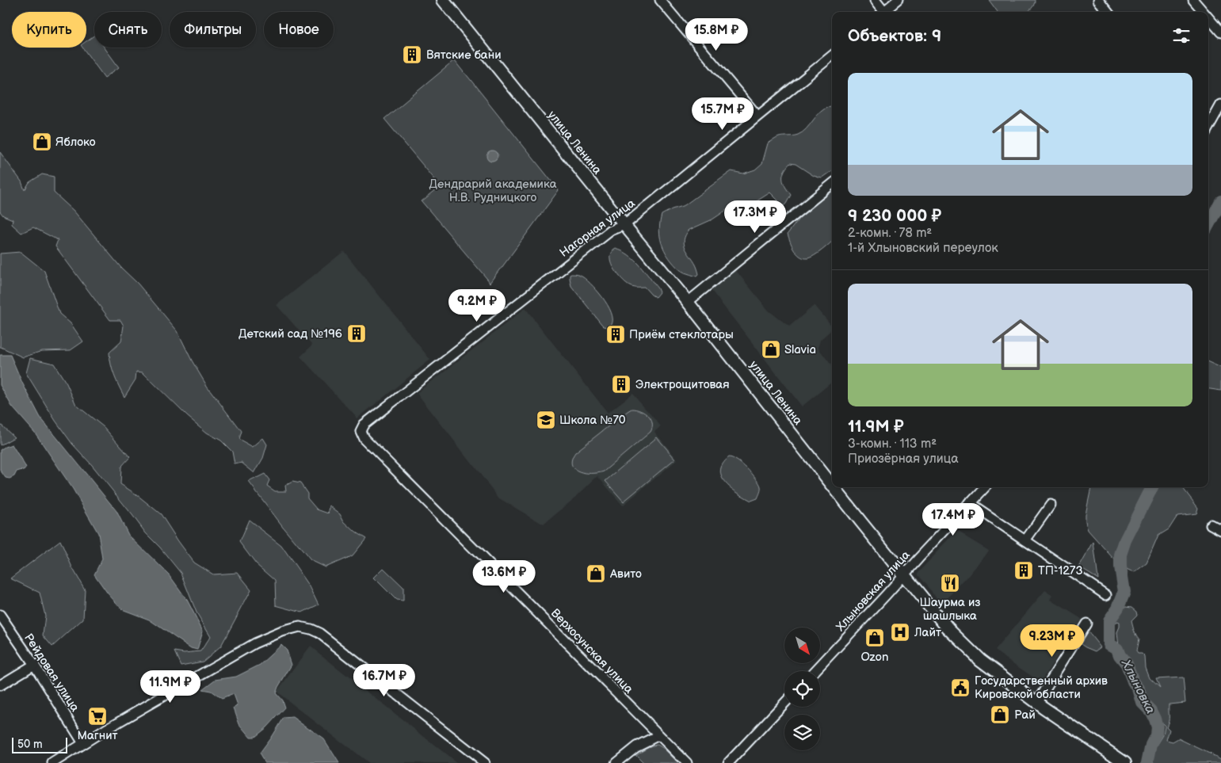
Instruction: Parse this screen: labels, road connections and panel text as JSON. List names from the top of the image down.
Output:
{
  "streets": {
    "main road": ["улица Ленина"],
    "street": [
      "Нагорная улица",
      "Хлыновская улица",
      "Верхосунская улица",
      "Рейдовая улица"
    ]
  },
  "crossings": [
    ["улица Ленина", "Нагорная улица"],
    ["улица Ленина", "Хлыновская улица"],
    ["Нагорная улица", "Верхосунская улица"]
  ],
  "water": ["Хлыновка"],
  "parks": ["Дендрарий академика Н.В. Рудницкого"],
  "places": {
    "building": [
      "Вятские бани",
      "Детский сад №196",
      "Приём стеклотары",
      "Электрощитовая",
      "ТП-1273"
    ],
    "shop": [
      "Яблоко",
      "Slavia",
      "Авито",
      "Ozon",
      "Рай"
    ],
    "school or university": ["Школа №70"],
    "restaurant": ["Шаурма из шашлыка"],
    "hospital": ["Лайт"],
    "public building": ["Государственный архив Кировской области"],
    "supermarket": ["Магнит"]
  },
  "scale_bar": "50 m",
  "north": "bottom right",
  "page": {
    "chip": [
      "Купить",
      "Снять",
      "Фильтры",
      "Новое"
    ],
    "heading": "Объектов: 9",
    "price": [
      "15.8M ₽",
      "15.7M ₽",
      "17.3M ₽",
      "9.2M ₽",
      "17.4M ₽",
      "13.6M ₽",
      "9.23M ₽",
      "16.7M ₽",
      "11.9M ₽"
    ],
    "list": [
      {
        "name": "9 230 000 ₽",
        "note": "2-комн. · 78 m² · 1-й Хлыновский переулок"
      },
      {
        "name": "11.9M ₽",
        "note": "3-комн. · 113 m² · Приозёрная улица"
      }
    ],
    "scale": "50 m"
  }
}
